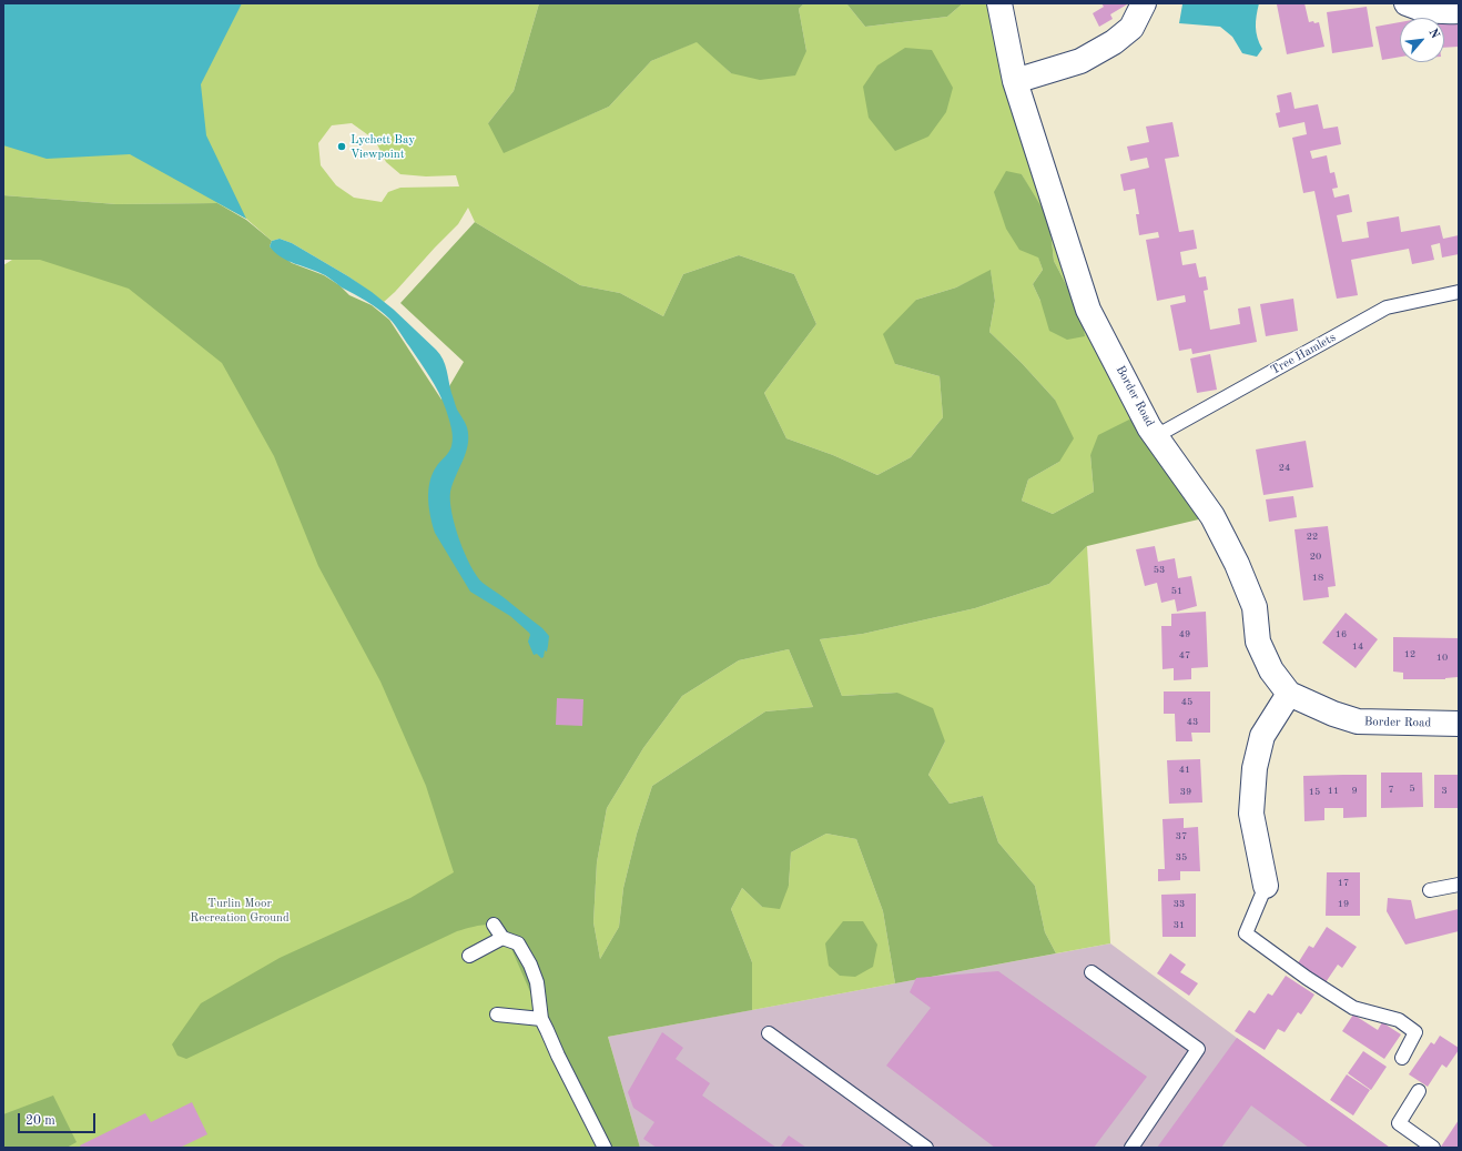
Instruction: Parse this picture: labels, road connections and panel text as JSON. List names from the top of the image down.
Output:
{
  "streets": {
    "street": ["Border Road"],
    "lane": ["Tree Hamlets"]
  },
  "crossings": [
    ["Tree Hamlets", "Border Road"]
  ],
  "parks": ["Turlin Moor Recreation Ground"],
  "places": ["Lychett Bay Viewpoint"],
  "house_numbers": [
    "24",
    "22",
    "20",
    "53",
    "18",
    "51",
    "49",
    "16",
    "14",
    "12",
    "47",
    "10",
    "45",
    "43",
    "41",
    "5",
    "7",
    "11",
    "9",
    "3",
    "39",
    "15",
    "37",
    "35",
    "17",
    "33",
    "19",
    "31"
  ],
  "scale_bar": "20 m",
  "north": "top right"
}
